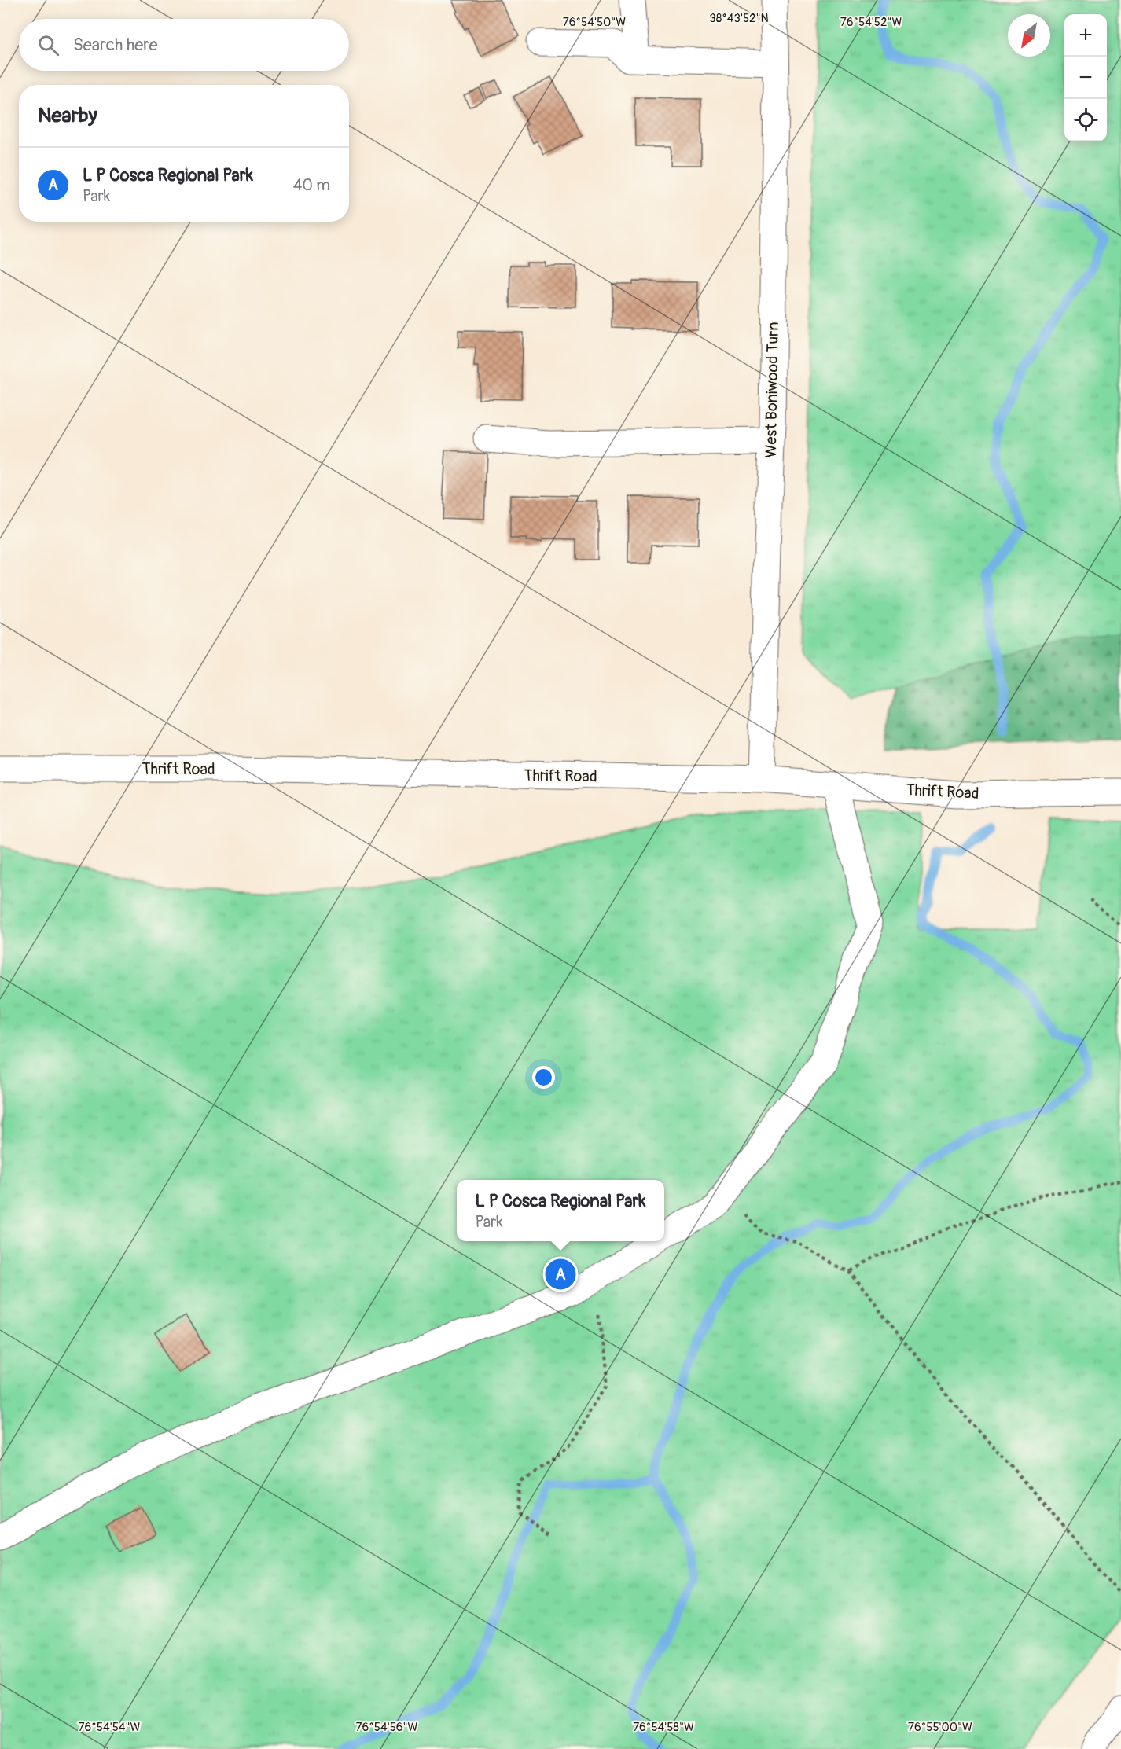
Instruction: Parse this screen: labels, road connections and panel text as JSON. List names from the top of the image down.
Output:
{
  "streets": {
    "street": ["West Boniwood Turn", "Thrift Road"]
  },
  "crossings": [
    ["West Boniwood Turn", "Thrift Road"]
  ],
  "north": "bottom left",
  "page": {
    "map_buttons": ["+", "−"],
    "search": "Search here",
    "heading": "Nearby",
    "list": [
      {
        "mark": "A",
        "name": "L P Cosca Regional Park",
        "note": "Park",
        "value": "40 m"
      }
    ],
    "popup": ["L P Cosca Regional Park", "Park"],
    "pins": "A"
  },
  "coordinates": [
    "38°43'52\"N",
    "76°54'50\"W",
    "76°54'52\"W",
    "76°54'54\"W",
    "76°54'56\"W",
    "76°54'58\"W",
    "76°55'00\"W"
  ]
}
